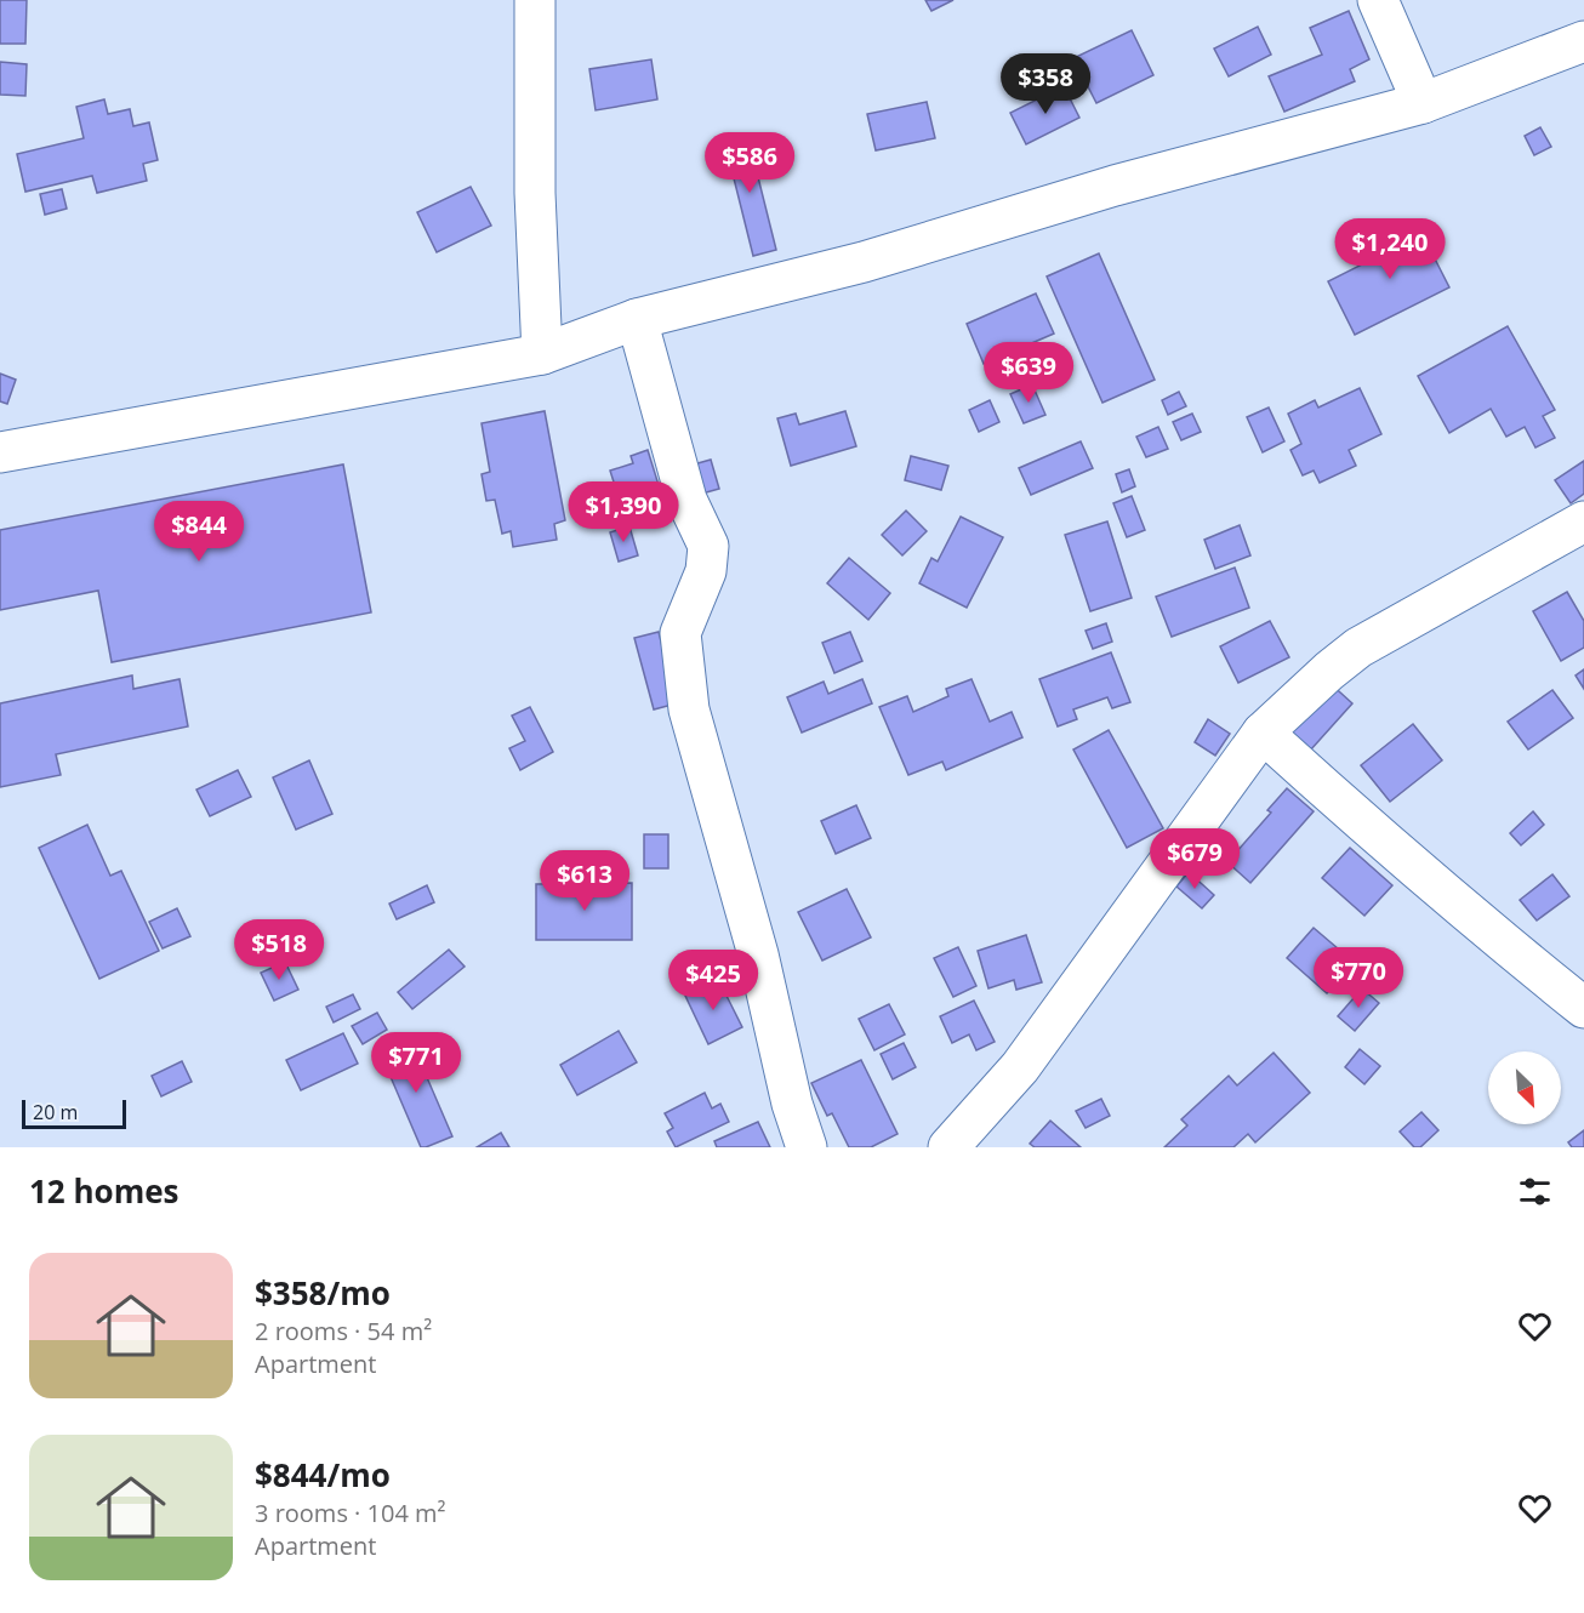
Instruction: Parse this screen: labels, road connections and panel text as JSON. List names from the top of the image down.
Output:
{
  "scale_bar": "20 m",
  "north": "bottom right",
  "page": {
    "price": [
      "$358",
      "$586",
      "$1,240",
      "$639",
      "$1,390",
      "$844",
      "$679",
      "$613",
      "$518",
      "$770",
      "$425",
      "$771"
    ],
    "scale": "20 m",
    "heading": "12 homes",
    "list": [
      {
        "name": "$358/mo",
        "note": "2 rooms · 54 m² · Apartment"
      },
      {
        "name": "$844/mo",
        "note": "3 rooms · 104 m² · Apartment"
      }
    ]
  }
}
